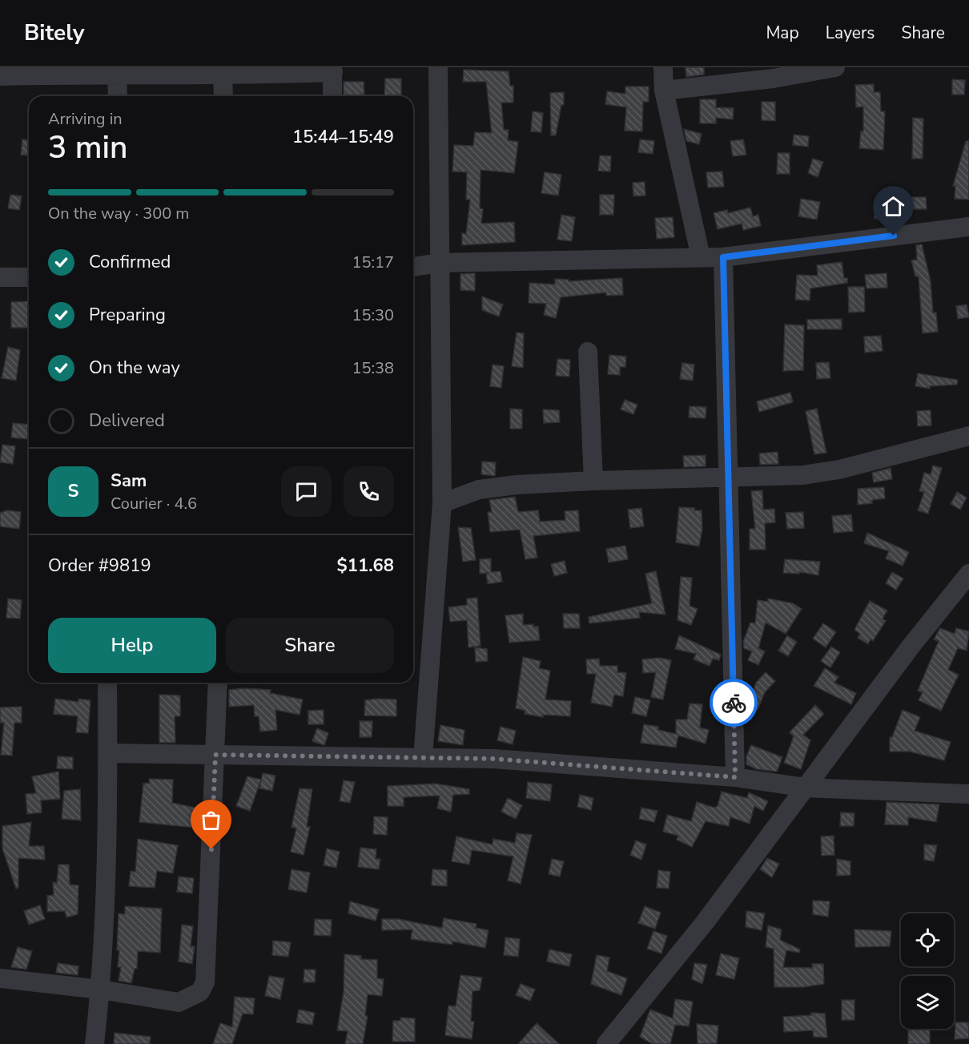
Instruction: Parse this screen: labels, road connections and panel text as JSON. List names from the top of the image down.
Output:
{
  "page": {
    "header": "Bitely",
    "nav": ["Map", "Layers", "Share"],
    "heading": ["3 min", "Arriving in", "15:44–15:49"],
    "panel": [
      "Sam",
      "Courier · 4.6",
      "Order #9819",
      "$11.68"
    ],
    "bar": "On the way · 300 m",
    "list": [
      ["Confirmed", "15:17"],
      ["Preparing", "15:30"],
      ["On the way", "15:38"],
      "Delivered"
    ],
    "round": "S",
    "buttons": ["Help", "Share"]
  }
}
